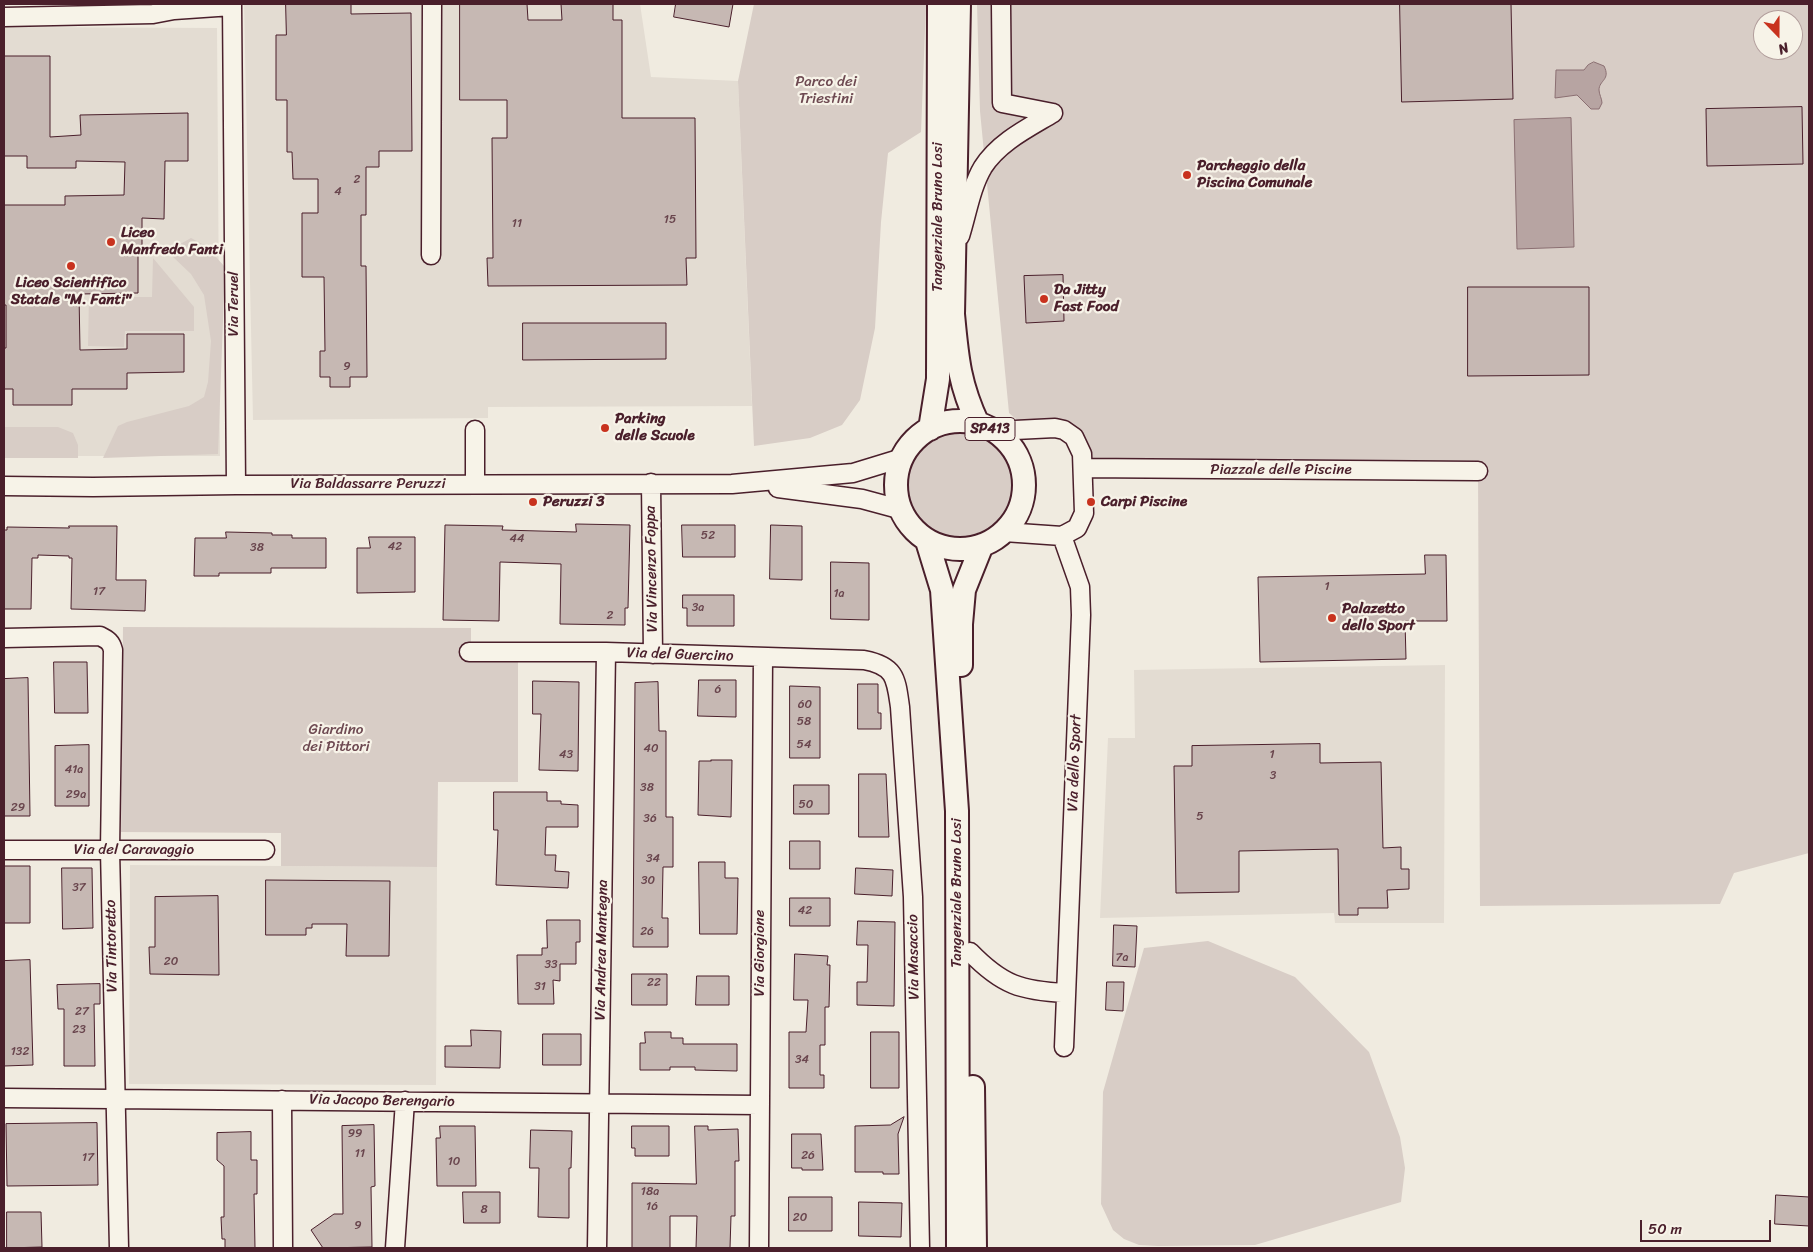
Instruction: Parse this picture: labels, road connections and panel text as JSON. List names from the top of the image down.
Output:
{
  "streets": {
    "main road": ["Tangenziale Bruno Losi", "SP413"],
    "street": [
      "Via Teruel",
      "Piazzale delle Piscine",
      "Via Baldassarre Peruzzi",
      "Via Vincenzo Foppa",
      "Via del Guercino",
      "Via dello Sport",
      "Via del Caravaggio",
      "Via Tintoretto",
      "Via Andrea Mantegna",
      "Via Giorgione",
      "Via Masaccio",
      "Via Jacopo Berengario"
    ]
  },
  "crossings": [
    ["Tangenziale Bruno Losi", "SP413"],
    ["Tangenziale Bruno Losi", "Via Baldassarre Peruzzi"],
    ["Via Teruel", "Via Baldassarre Peruzzi"],
    ["SP413", "Via Baldassarre Peruzzi"],
    ["Via Baldassarre Peruzzi", "Via Vincenzo Foppa"],
    ["Via Vincenzo Foppa", "Via del Guercino"],
    ["Via del Guercino", "Via Andrea Mantegna"],
    ["Via del Guercino", "Via Giorgione"],
    ["Via del Guercino", "Via Masaccio"],
    ["Via del Caravaggio", "Via Tintoretto"],
    ["Via Tintoretto", "Via Jacopo Berengario"],
    ["Via Andrea Mantegna", "Via Jacopo Berengario"],
    ["Via Giorgione", "Via Jacopo Berengario"]
  ],
  "parks": ["Parco dei Triestini", "Giardino dei Pittori"],
  "places": [
    "Parcheggio della Piscina Comunale",
    "Liceo Manfredo Fanti",
    "Liceo Scientifico Statale \"M. Fanti\"",
    "Da Jitty Fast Food",
    "Parking delle Scuole",
    "Peruzzi 3",
    "Carpi Piscine",
    "Palazetto dello Sport"
  ],
  "house_numbers": [
    "2",
    "4",
    "15",
    "11",
    "9",
    "52",
    "44",
    "42",
    "38",
    "1",
    "17",
    "1a",
    "3a",
    "2",
    "6",
    "60",
    "58",
    "54",
    "40",
    "43",
    "1",
    "41a",
    "3",
    "38",
    "29a",
    "50",
    "29",
    "5",
    "36",
    "34",
    "30",
    "37",
    "42",
    "26",
    "7a",
    "20",
    "33",
    "22",
    "31",
    "27",
    "23",
    "132",
    "34",
    "99",
    "11",
    "26",
    "17",
    "10",
    "18a",
    "16",
    "8",
    "20",
    "9"
  ],
  "scale_bar": "50 m",
  "north": "bottom"
}
